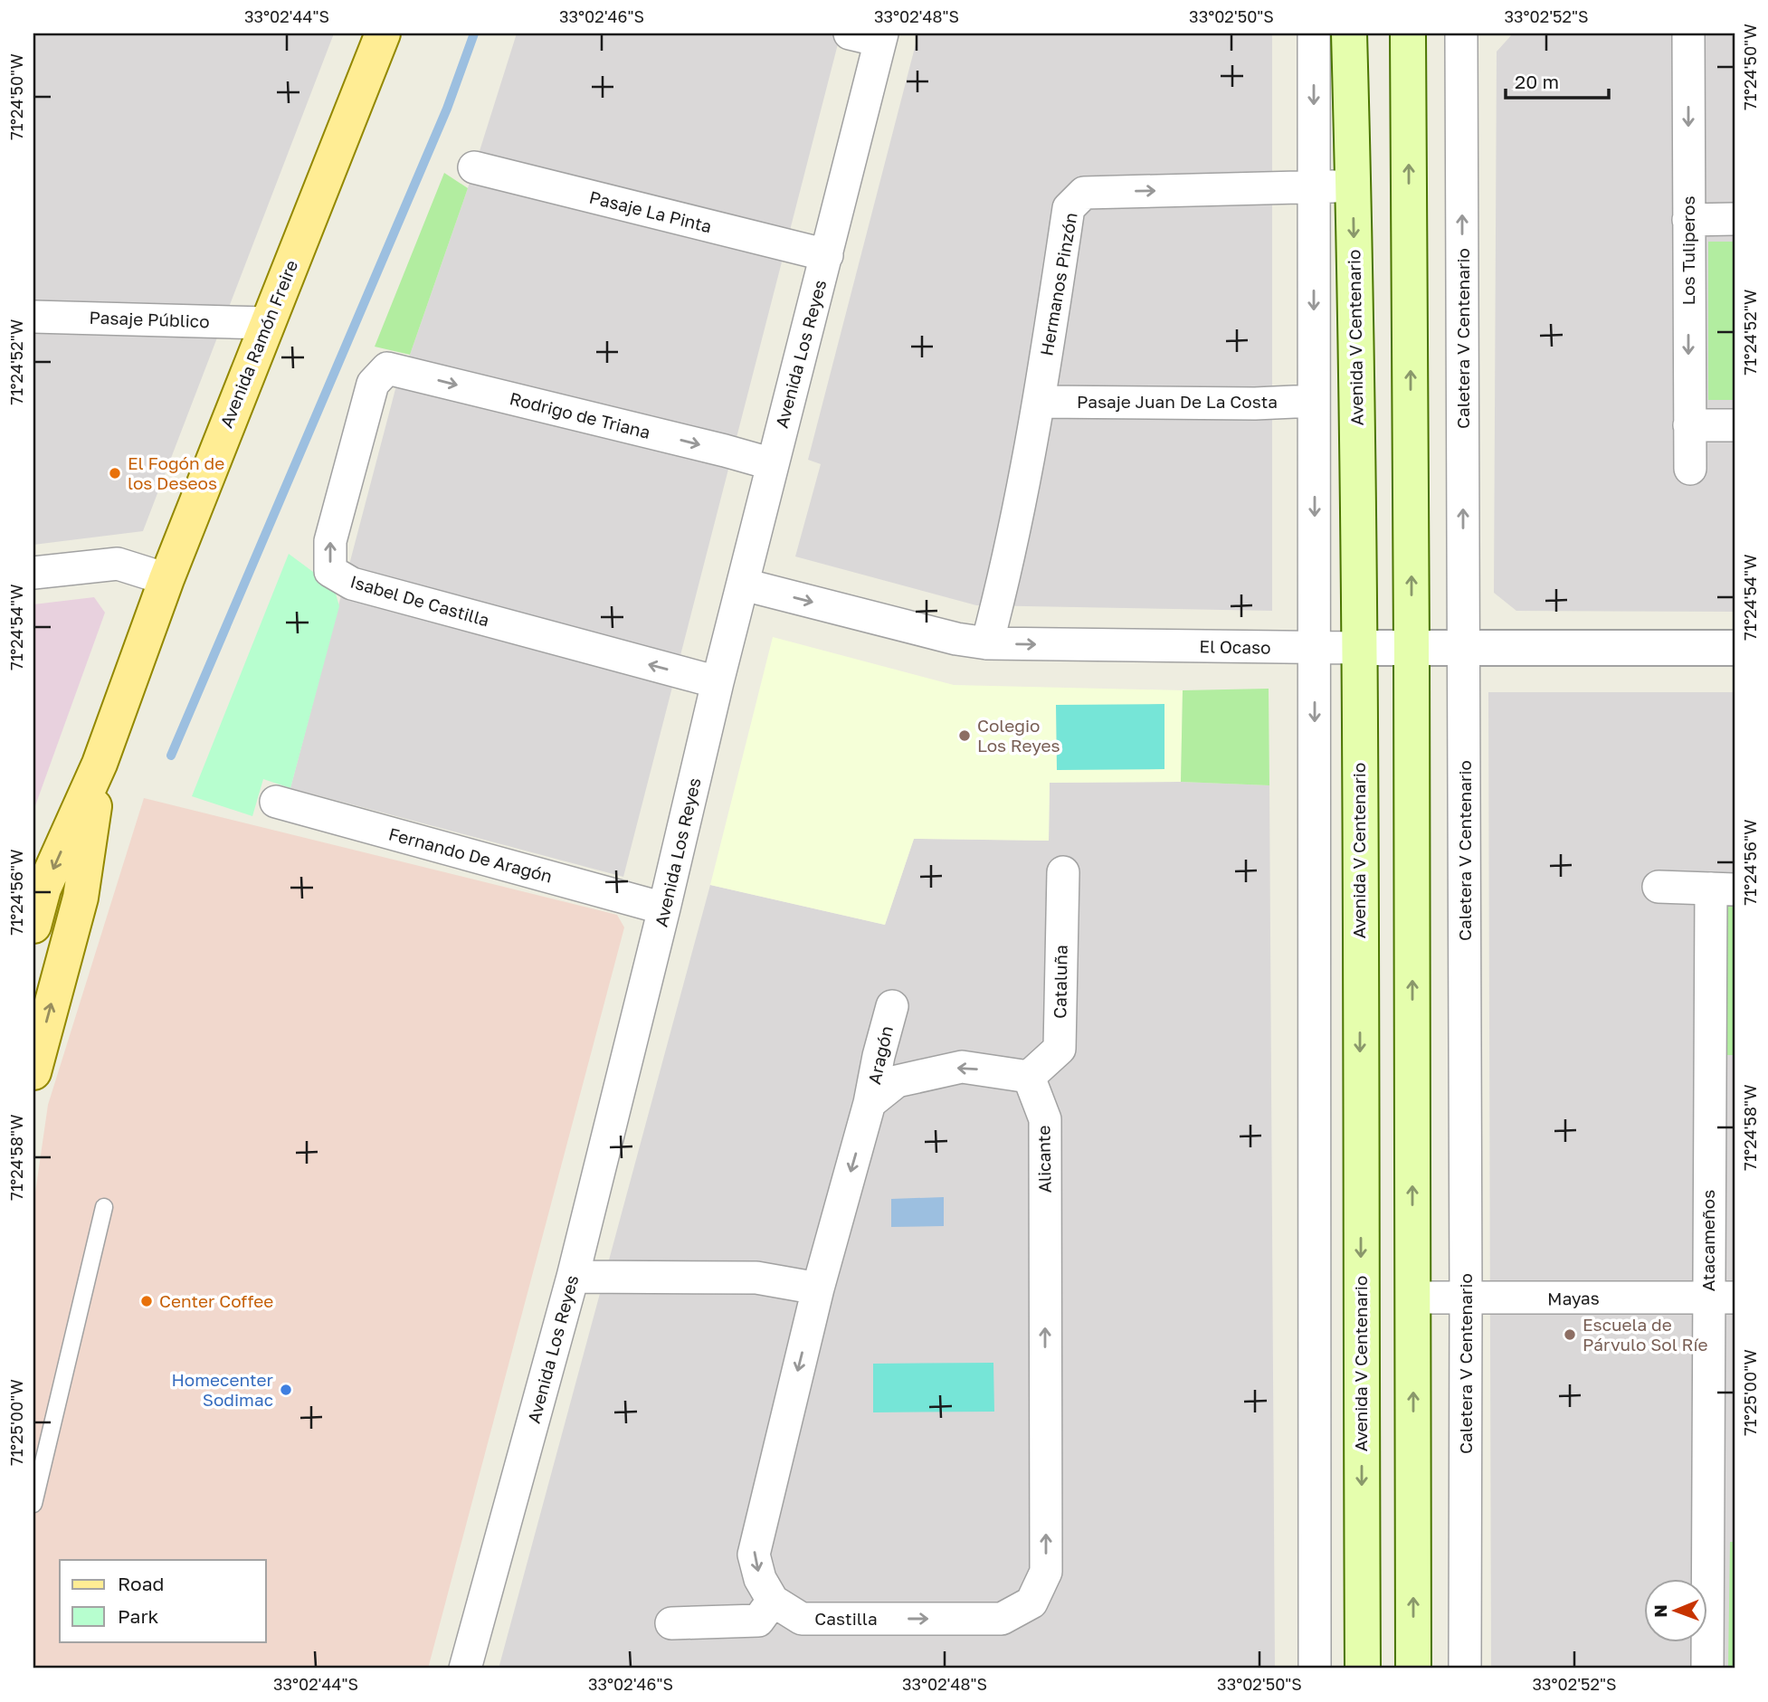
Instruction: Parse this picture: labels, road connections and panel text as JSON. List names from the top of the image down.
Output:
{
  "streets": {
    "main road": ["Avenida V Centenario", "Avenida Ramón Freire"],
    "street": [
      "Pasaje La Pinta",
      "Los Tuliperos",
      "Hermanos Pinzón",
      "Pasaje Público",
      "Caletera V Centenario",
      "Avenida Los Reyes",
      "Pasaje Juan De La Costa",
      "Rodrigo de Triana",
      "Isabel De Castilla",
      "El Ocaso",
      "Fernando De Aragón",
      "Cataluña",
      "Aragón",
      "Alicante",
      "Atacameños",
      "Mayas",
      "Castilla"
    ]
  },
  "crossings": [
    ["Pasaje La Pinta", "Avenida Los Reyes"],
    ["Hermanos Pinzón", "Avenida V Centenario"],
    ["Hermanos Pinzón", "Pasaje Juan De La Costa"],
    ["Hermanos Pinzón", "El Ocaso"],
    ["Pasaje Público", "Avenida Ramón Freire"],
    ["Avenida V Centenario", "El Ocaso"],
    ["Caletera V Centenario", "El Ocaso"],
    ["Caletera V Centenario", "Mayas"],
    ["Avenida Los Reyes", "Rodrigo de Triana"],
    ["Avenida Los Reyes", "Isabel De Castilla"],
    ["Avenida Los Reyes", "El Ocaso"],
    ["Avenida Los Reyes", "Fernando De Aragón"],
    ["Rodrigo de Triana", "Isabel De Castilla"],
    ["Cataluña", "Alicante"],
    ["Alicante", "Castilla"],
    ["Atacameños", "Mayas"]
  ],
  "one_way": [
    "Los Tuliperos",
    "Rodrigo de Triana",
    "El Ocaso",
    "Castilla"
  ],
  "places": [
    "El Fogón de los Deseos",
    "Colegio Los Reyes",
    "Center Coffee",
    "Escuela de Párvulo Sol Ríe",
    "Homecenter Sodimac"
  ],
  "legend": ["Road", "Park"],
  "scale_bar": "20 m",
  "north": "left",
  "coordinates": [
    "33°02'44\"S",
    "33°02'46\"S",
    "33°02'48\"S",
    "33°02'50\"S",
    "33°02'52\"S",
    "71°24'50\"W",
    "71°24'52\"W",
    "71°24'54\"W",
    "71°24'56\"W",
    "71°24'58\"W",
    "71°25'00\"W"
  ]
}
